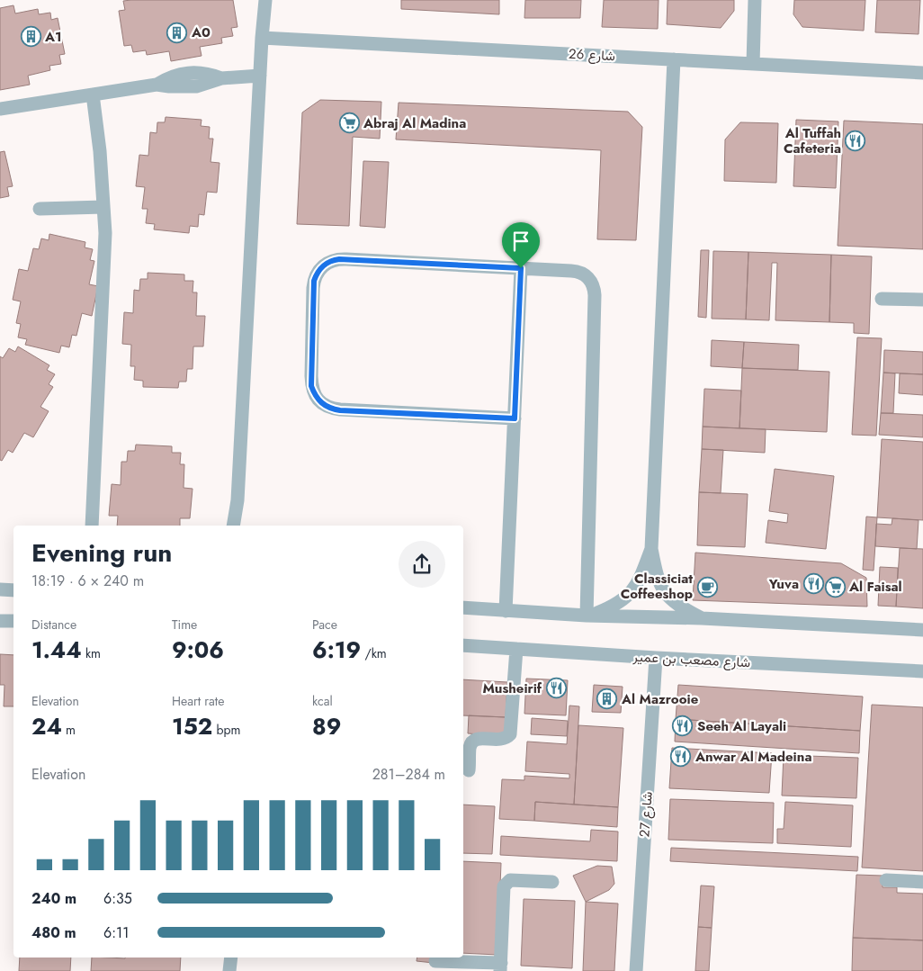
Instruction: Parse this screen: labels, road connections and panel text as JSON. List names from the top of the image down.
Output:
{
  "streets": {
    "street": ["شارع 26", "شارع مصعب بن عمير", "شارع 27"]
  },
  "crossings": [
    ["شارع مصعب بن عمير", "شارع 27"]
  ],
  "places": {
    "building": ["A0", "A1", "Al Mazrooie"],
    "supermarket": ["Abraj Al Madina", "Al Faisal"],
    "restaurant": [
      "Al Tuffah Cafeteria",
      "Yuva",
      "Musheirif",
      "Seeh Al Layali",
      "Anwar Al Madeina"
    ],
    "cafe": ["Classiciat Coffeeshop"]
  },
  "page": {
    "heading": ["Evening run", "18:19 · 6 × 240 m"],
    "stats": [
      ["Distance", "1.44 km"],
      ["Time", "9:06"],
      ["Pace", "6:19 /km"],
      ["Elevation", "24 m"],
      ["Heart rate", "152 bpm"],
      ["kcal", "89"]
    ],
    "chart": ["Elevation", "281–284 m"],
    "list": [
      {
        "name": "240 m",
        "note": "6:35"
      },
      {
        "name": "480 m",
        "note": "6:11"
      }
    ]
  }
}
